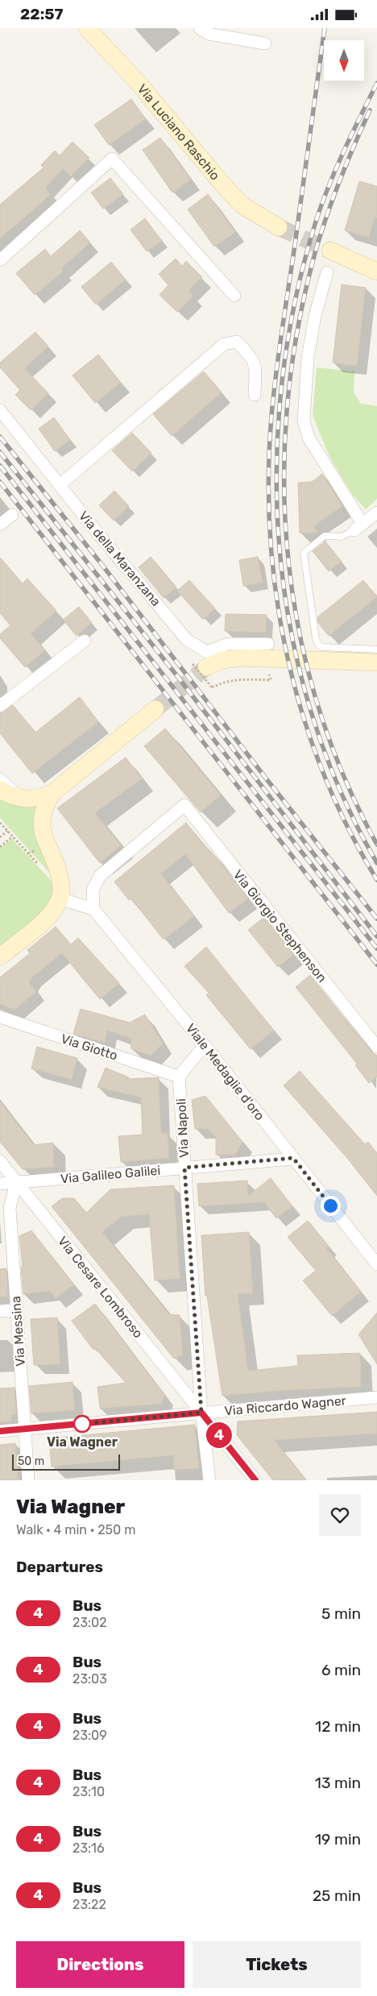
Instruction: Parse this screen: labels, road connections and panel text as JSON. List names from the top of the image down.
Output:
{
  "streets": {
    "street": [
      "Via Luciano Raschio",
      "Via della Maranzana",
      "Via Giorgio Stephenson",
      "Via Giotto",
      "Viale Medaglie d'oro",
      "Via Napoli",
      "Via Galileo Galilei",
      "Via Cesare Lombroso",
      "Via Messina",
      "Via Riccardo Wagner"
    ]
  },
  "crossings": [
    ["Via Giorgio Stephenson", "Viale Medaglie d'oro"],
    ["Via Giotto", "Via Napoli"],
    ["Viale Medaglie d'oro", "Via Galileo Galilei"],
    ["Via Napoli", "Via Galileo Galilei"],
    ["Via Napoli", "Via Cesare Lombroso"],
    ["Via Napoli", "Via Riccardo Wagner"],
    ["Via Galileo Galilei", "Via Cesare Lombroso"],
    ["Via Galileo Galilei", "Via Messina"],
    ["Via Cesare Lombroso", "Via Messina"],
    ["Via Cesare Lombroso", "Via Riccardo Wagner"],
    ["Via Messina", "Via Riccardo Wagner"]
  ],
  "places": ["Via Wagner"],
  "lines": ["bus line 4"],
  "scale_bar": "50 m",
  "north": "bottom",
  "page": {
    "status": "22:57",
    "on_map": "4",
    "scale": "50 m",
    "heading": [
      ["Via Wagner", "Walk · 4 min · 250 m"],
      "Departures"
    ],
    "list": [
      {
        "mark": "4",
        "name": "Bus",
        "note": "23:02",
        "value": "5 min"
      },
      {
        "mark": "4",
        "name": "Bus",
        "note": "23:03",
        "value": "6 min"
      },
      {
        "mark": "4",
        "name": "Bus",
        "note": "23:09",
        "value": "12 min"
      },
      {
        "mark": "4",
        "name": "Bus",
        "note": "23:10",
        "value": "13 min"
      },
      {
        "mark": "4",
        "name": "Bus",
        "note": "23:16",
        "value": "19 min"
      },
      {
        "mark": "4",
        "name": "Bus",
        "note": "23:22",
        "value": "25 min"
      }
    ],
    "buttons": ["Directions", "Tickets"]
  }
}
